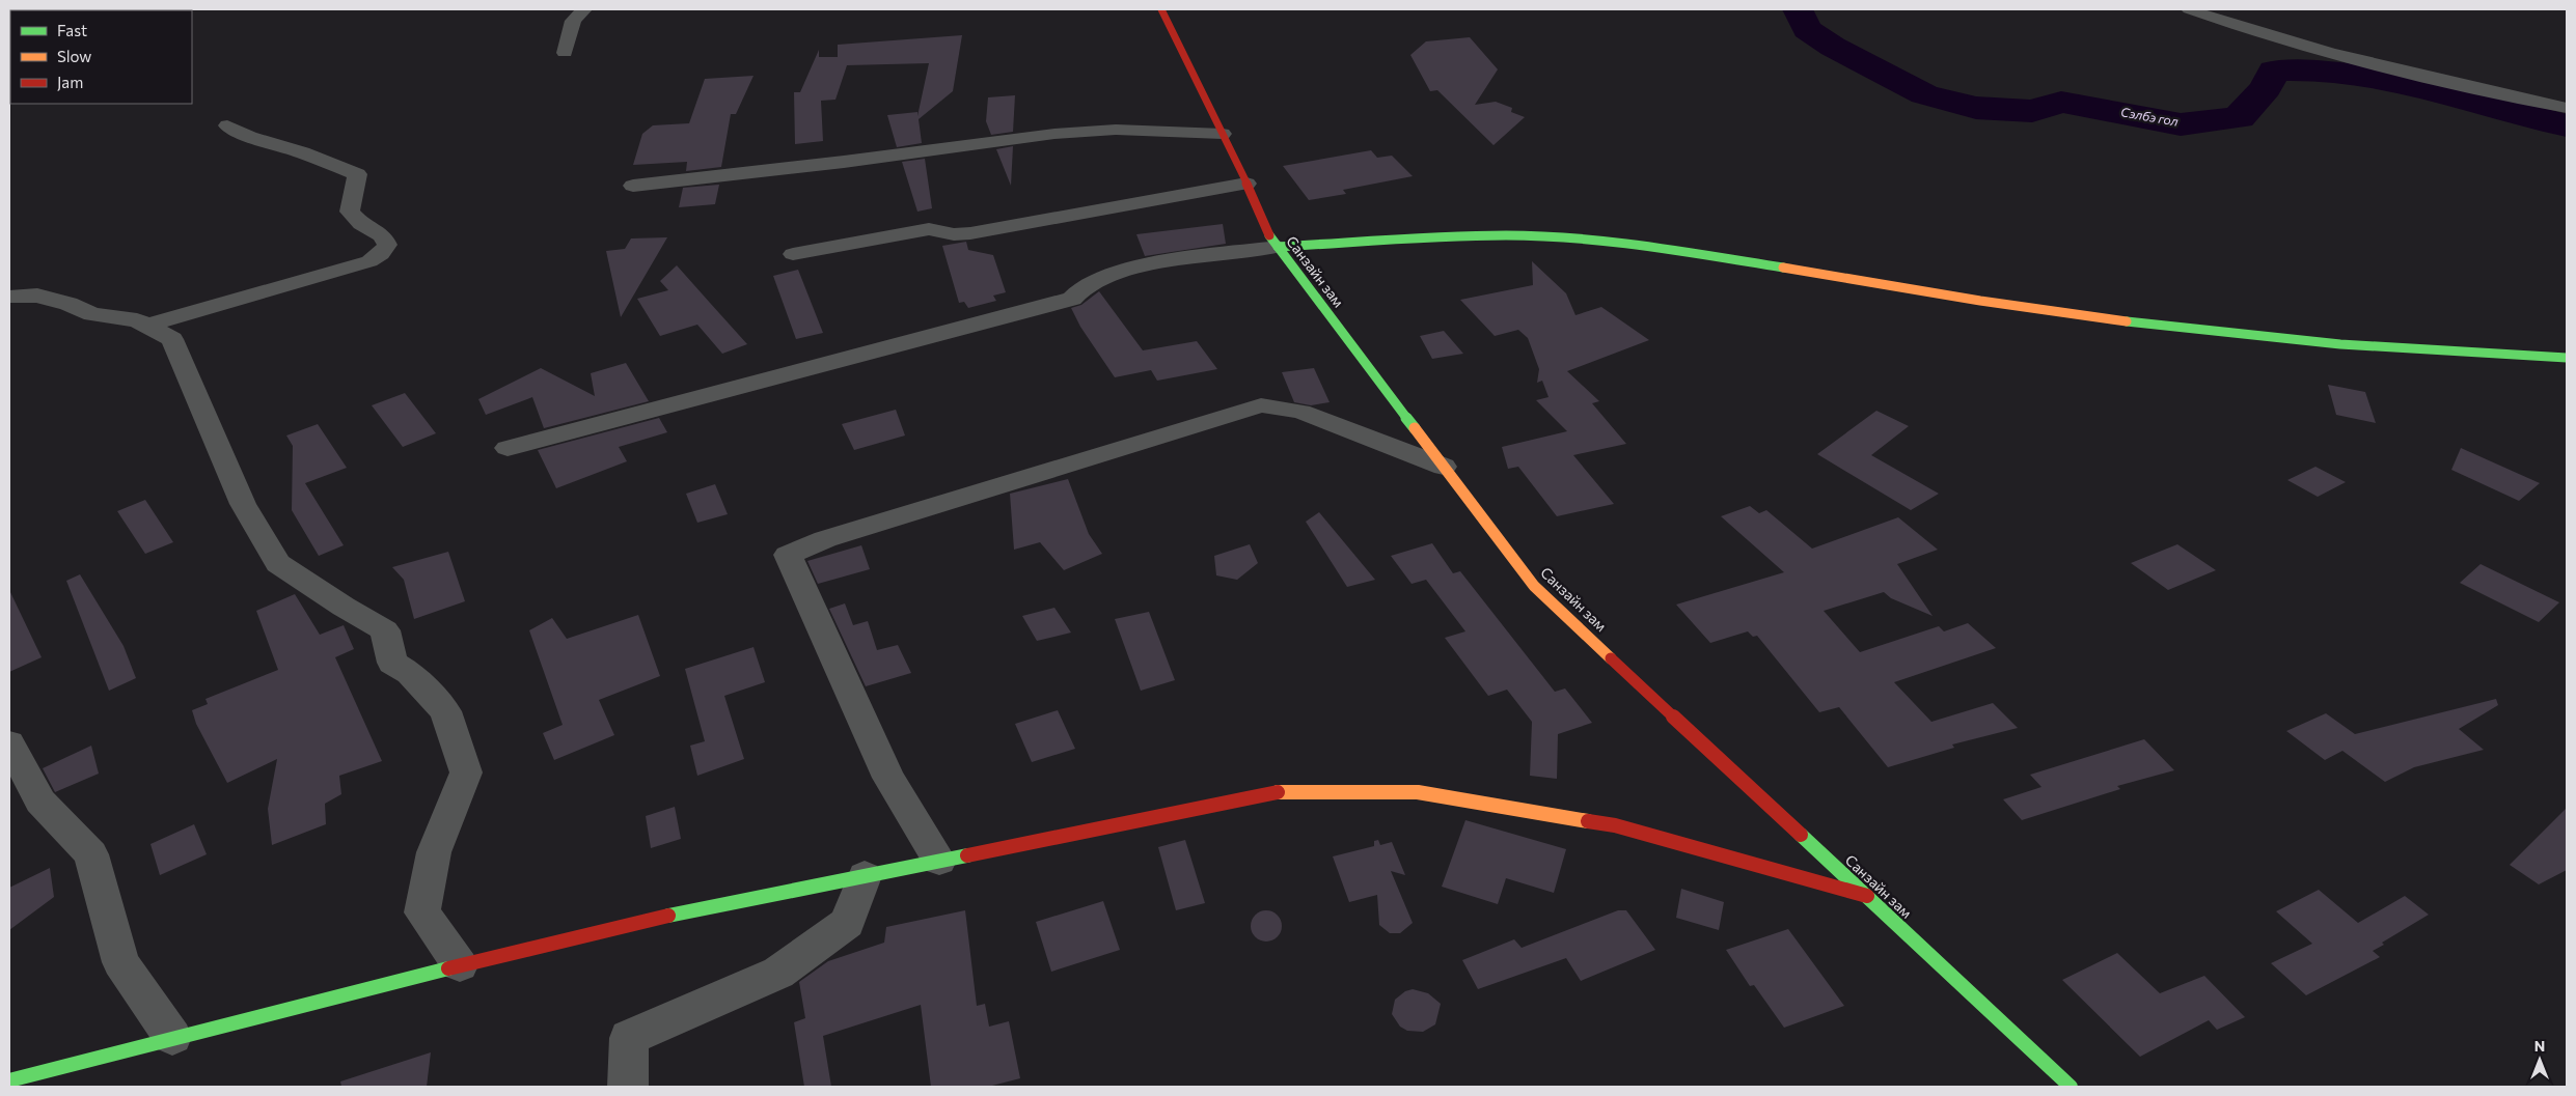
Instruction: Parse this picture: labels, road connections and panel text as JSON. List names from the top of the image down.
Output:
{
  "streets": {
    "main road": ["Санзайн зам"]
  },
  "water": ["Сэлбэ гол"],
  "legend": ["Fast", "Slow", "Jam"],
  "north": "top"
}
